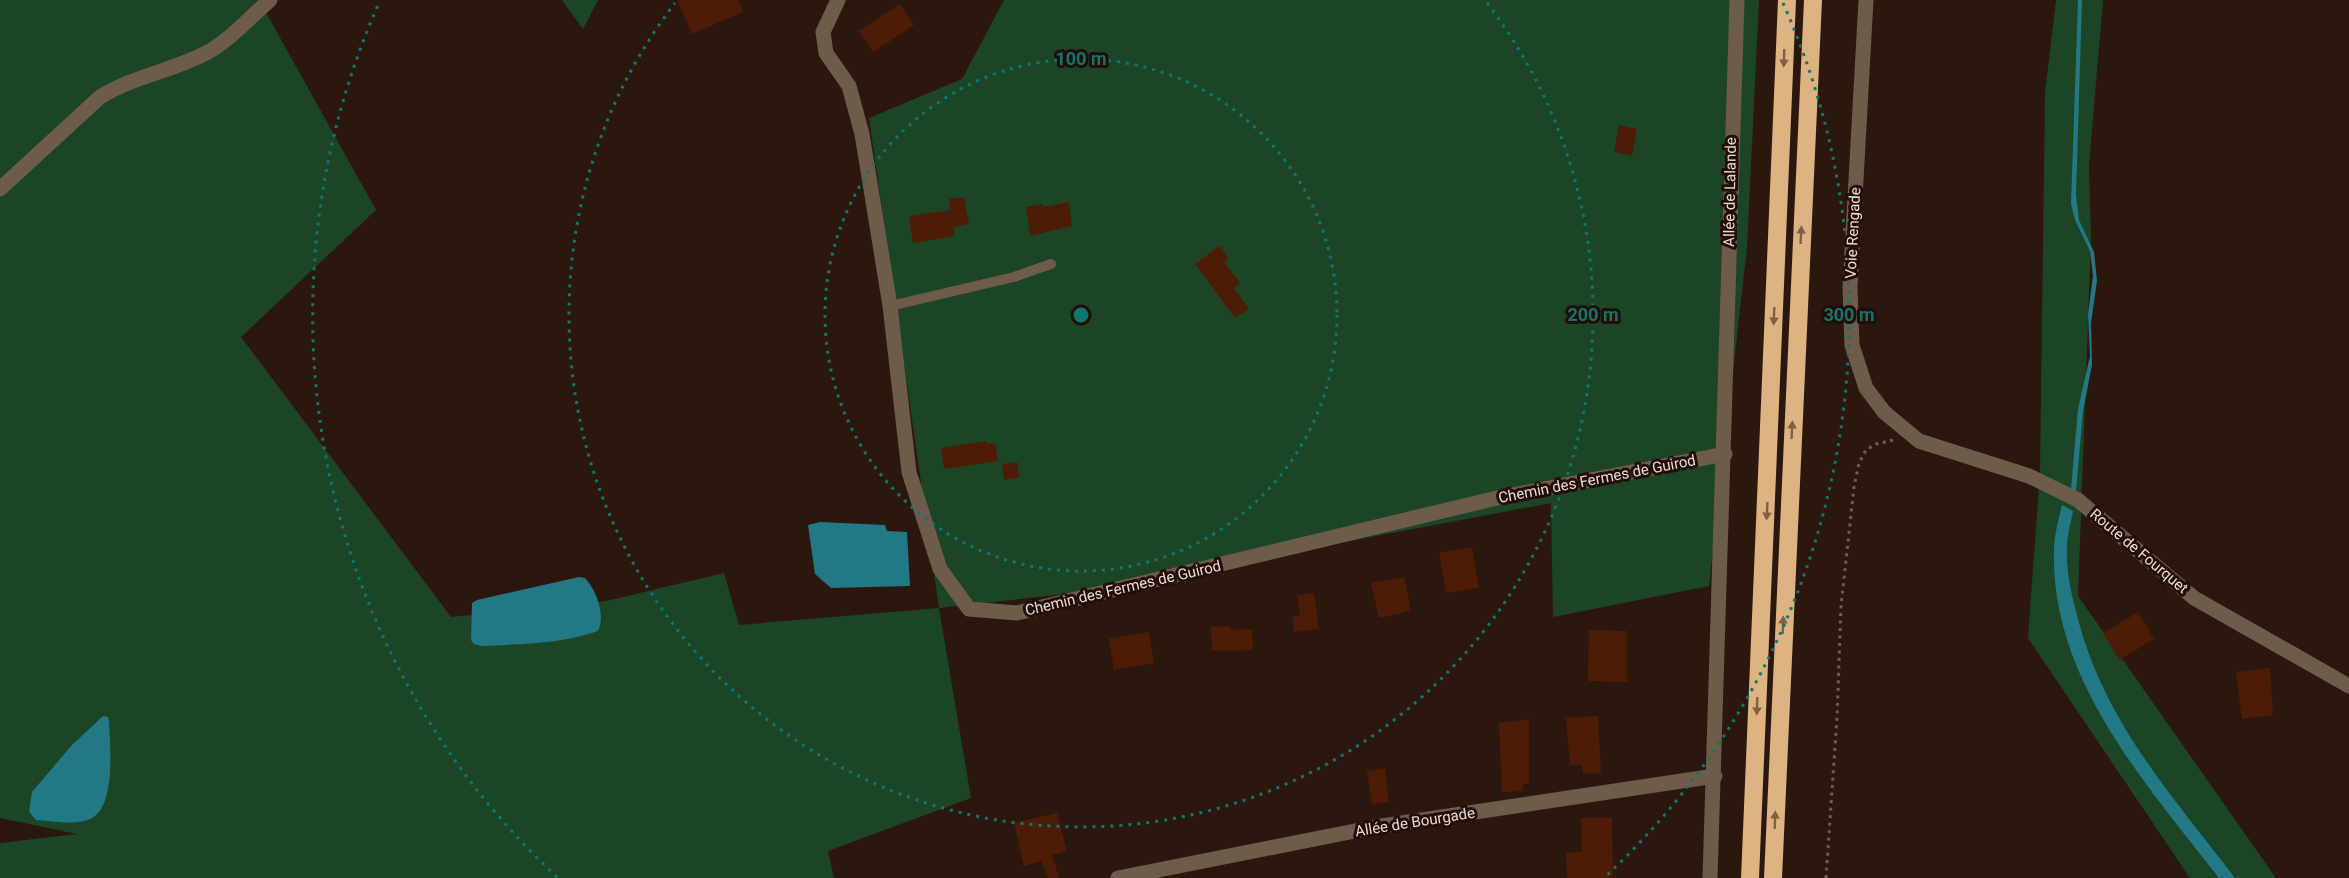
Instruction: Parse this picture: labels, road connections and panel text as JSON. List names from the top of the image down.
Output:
{
  "streets": {
    "street": [
      "Allée de Lalande",
      "Voie Rengade",
      "Chemin des Fermes de Guirod",
      "Route de Fourquet",
      "Allée de Bourgade"
    ]
  },
  "crossings": [
    ["Allée de Lalande", "Chemin des Fermes de Guirod"],
    ["Allée de Lalande", "Allée de Bourgade"],
    ["Voie Rengade", "Route de Fourquet"]
  ],
  "rings": ["100 m", "200 m", "300 m"]
}
